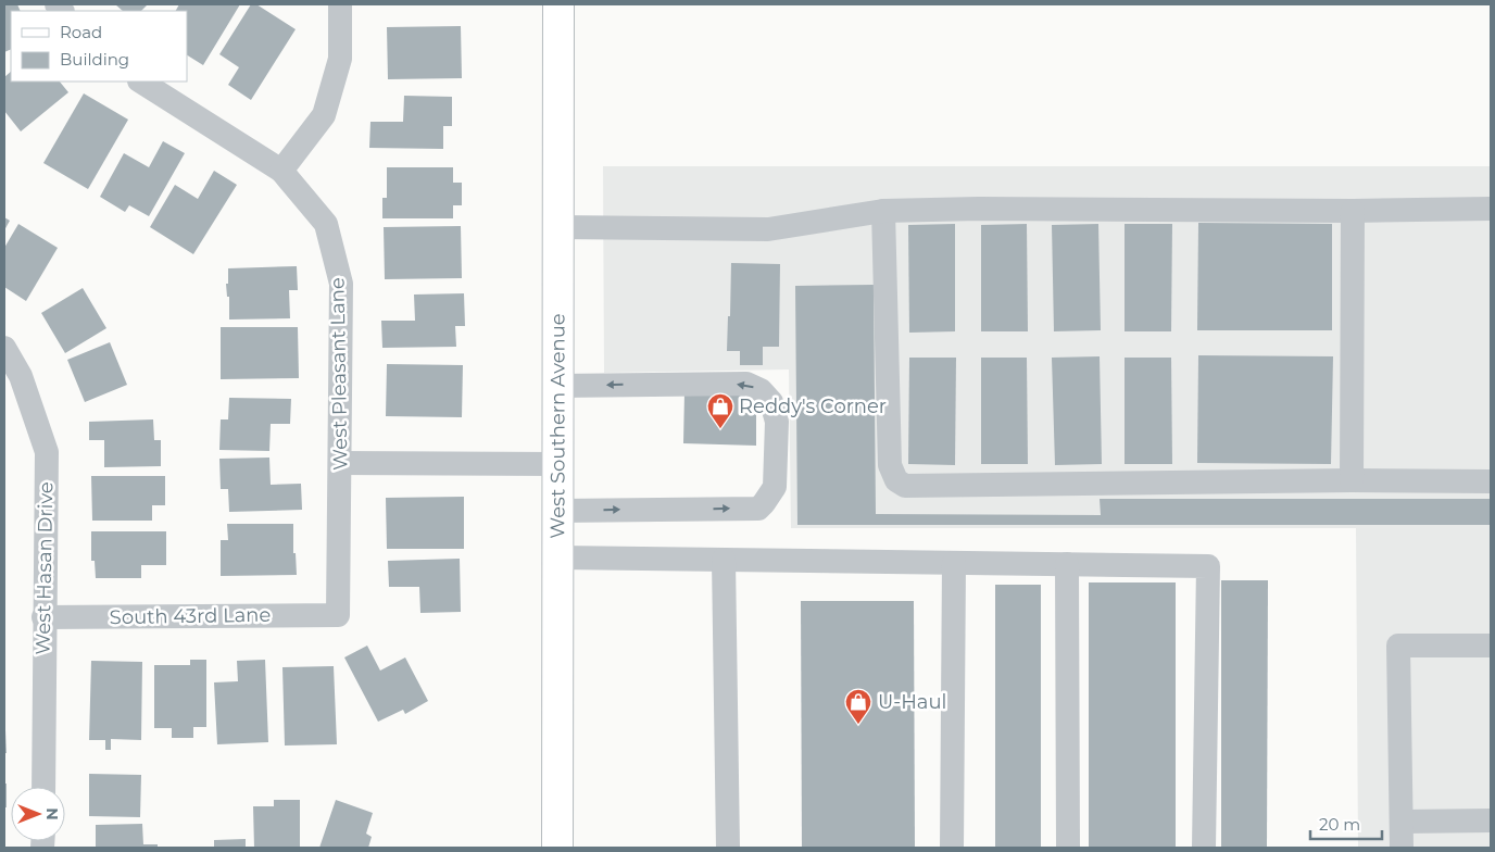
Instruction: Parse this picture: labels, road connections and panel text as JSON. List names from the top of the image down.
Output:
{
  "streets": {
    "main road": ["West Southern Avenue"],
    "street": ["West Pleasant Lane", "West Hasan Drive", "South 43rd Lane"]
  },
  "crossings": [
    ["West Pleasant Lane", "South 43rd Lane"],
    ["West Hasan Drive", "South 43rd Lane"]
  ],
  "places": {
    "shop": ["Reddy's Corner", "U-Haul"]
  },
  "legend": ["Road", "Building"],
  "scale_bar": "20 m",
  "north": "right"
}
